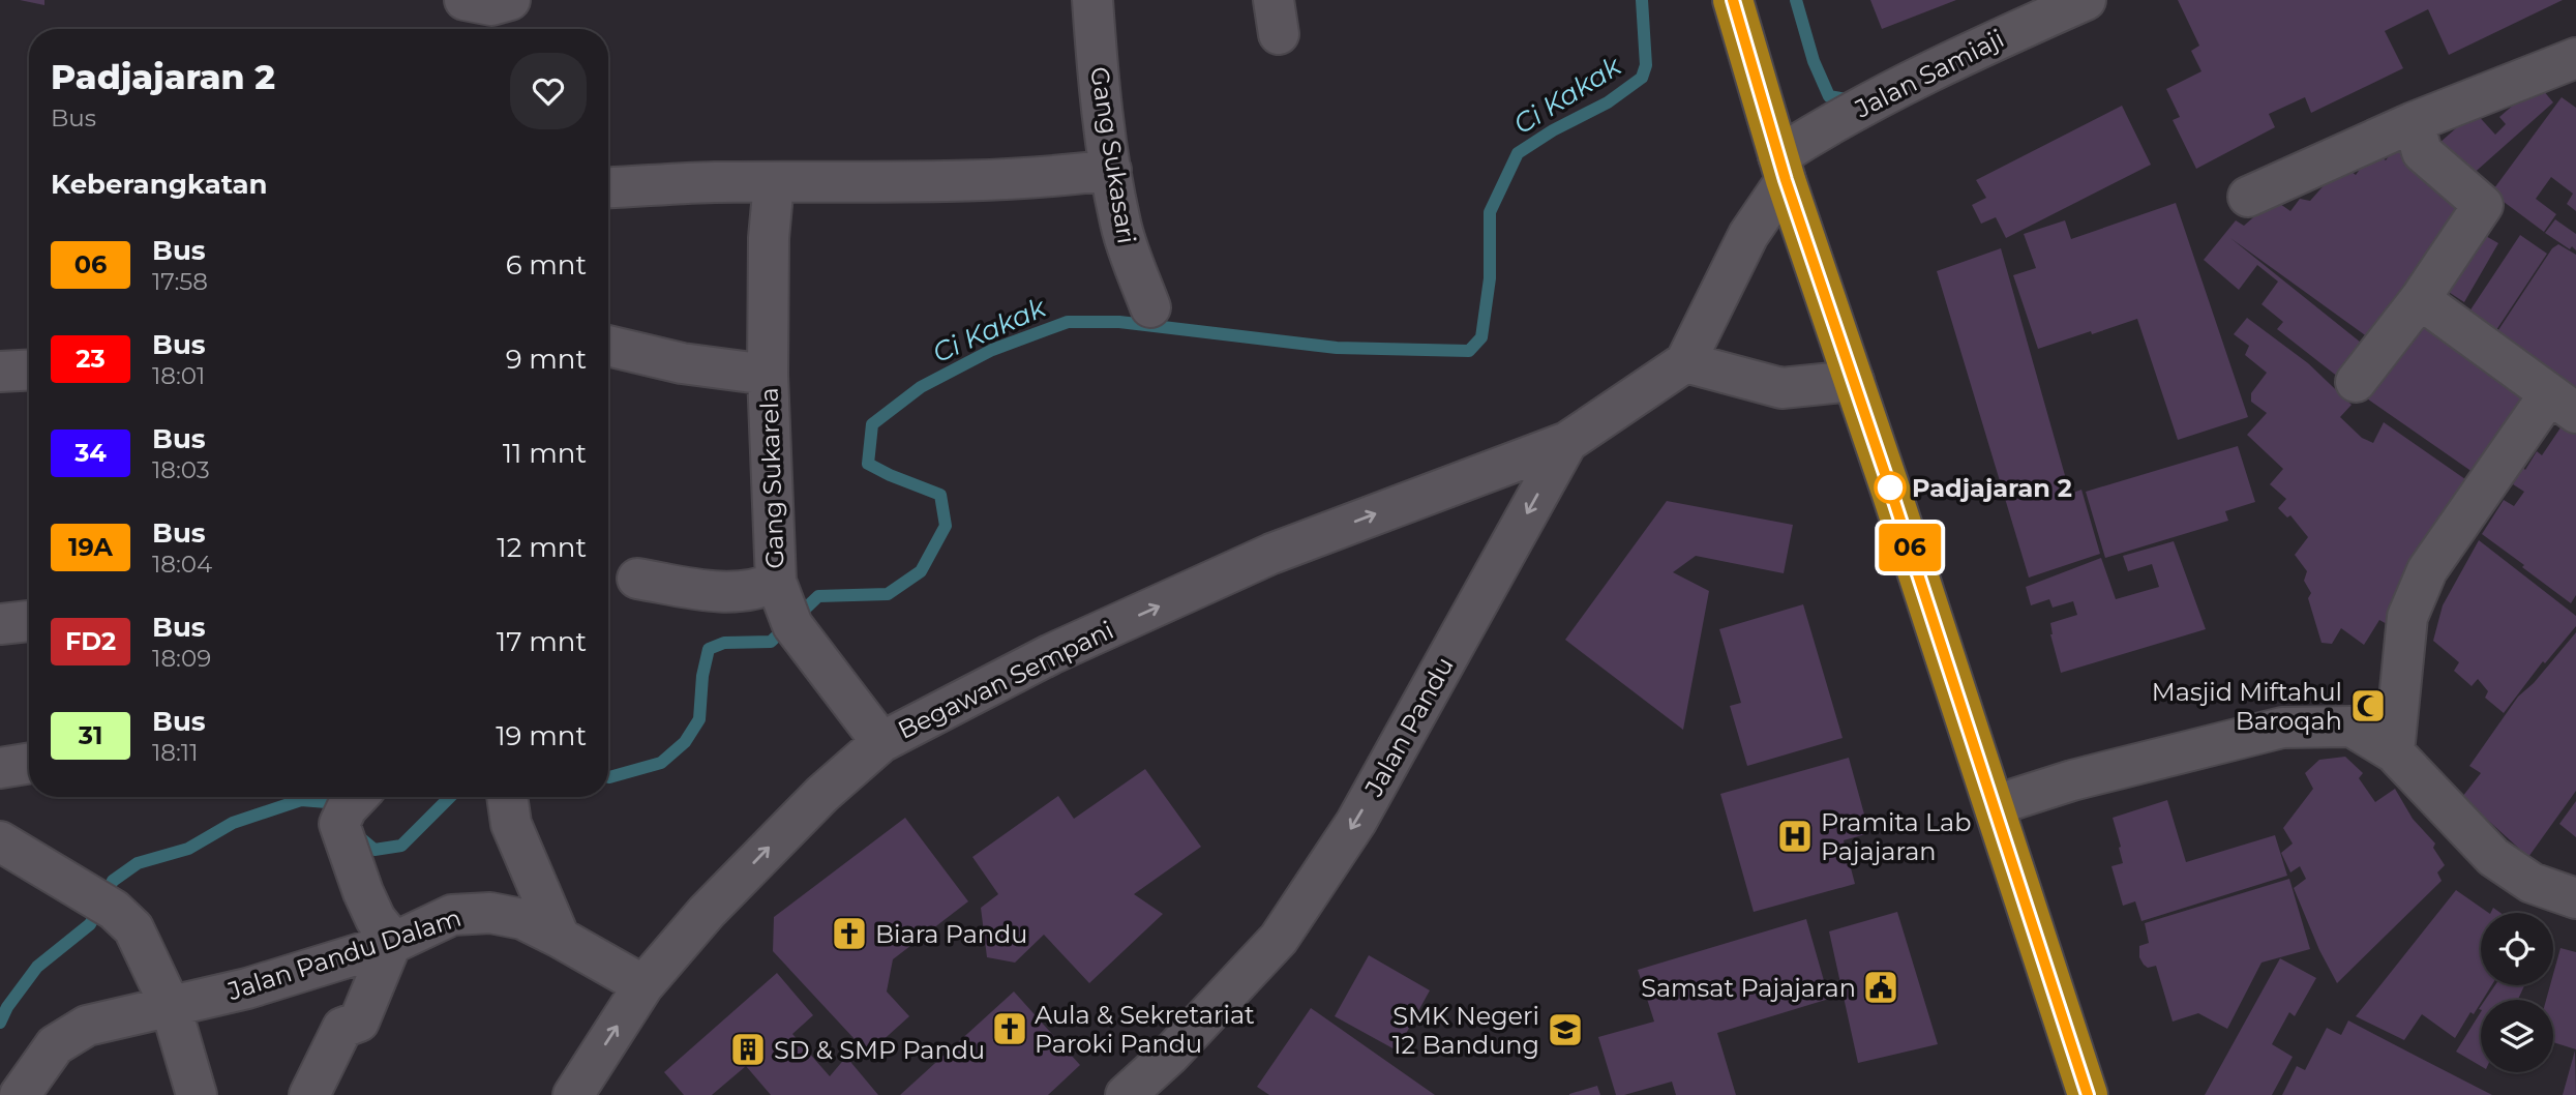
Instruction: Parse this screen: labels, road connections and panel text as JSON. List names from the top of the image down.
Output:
{
  "streets": {
    "street": [
      "Jalan Samiaji",
      "Gang Sukasari",
      "Gang Sukarela",
      "Begawan Sempani",
      "Jalan Pandu",
      "Jalan Pandu Dalam"
    ]
  },
  "crossings": [
    ["Jalan Samiaji", "Jalan Pandu"],
    ["Begawan Sempani", "Jalan Pandu"],
    ["Begawan Sempani", "Jalan Pandu Dalam"]
  ],
  "one_way": ["Begawan Sempani", "Jalan Pandu"],
  "water": ["Ci Kakak"],
  "places": {
    "other": ["Padjajaran 2"],
    "mosque": ["Masjid Miftahul Baroqah"],
    "hospital": ["Pramita Lab Pajajaran"],
    "church": ["Biara Pandu", "Aula & Sekretariat Paroki Pandu"],
    "public building": ["Samsat Pajajaran"],
    "school or university": ["SMK Negeri 12 Bandung"],
    "building": ["SD & SMP Pandu"]
  },
  "lines": ["bus line 06"],
  "page": {
    "on_map": "06",
    "heading": [
      ["Padjajaran 2", "Bus"],
      "Keberangkatan"
    ],
    "list": [
      {
        "mark": "06",
        "name": "Bus",
        "note": "17:58",
        "value": "6 mnt"
      },
      {
        "mark": "23",
        "name": "Bus",
        "note": "18:01",
        "value": "9 mnt"
      },
      {
        "mark": "34",
        "name": "Bus",
        "note": "18:03",
        "value": "11 mnt"
      },
      {
        "mark": "19A",
        "name": "Bus",
        "note": "18:04",
        "value": "12 mnt"
      },
      {
        "mark": "FD2",
        "name": "Bus",
        "note": "18:09",
        "value": "17 mnt"
      },
      {
        "mark": "31",
        "name": "Bus",
        "note": "18:11",
        "value": "19 mnt"
      }
    ]
  }
}
